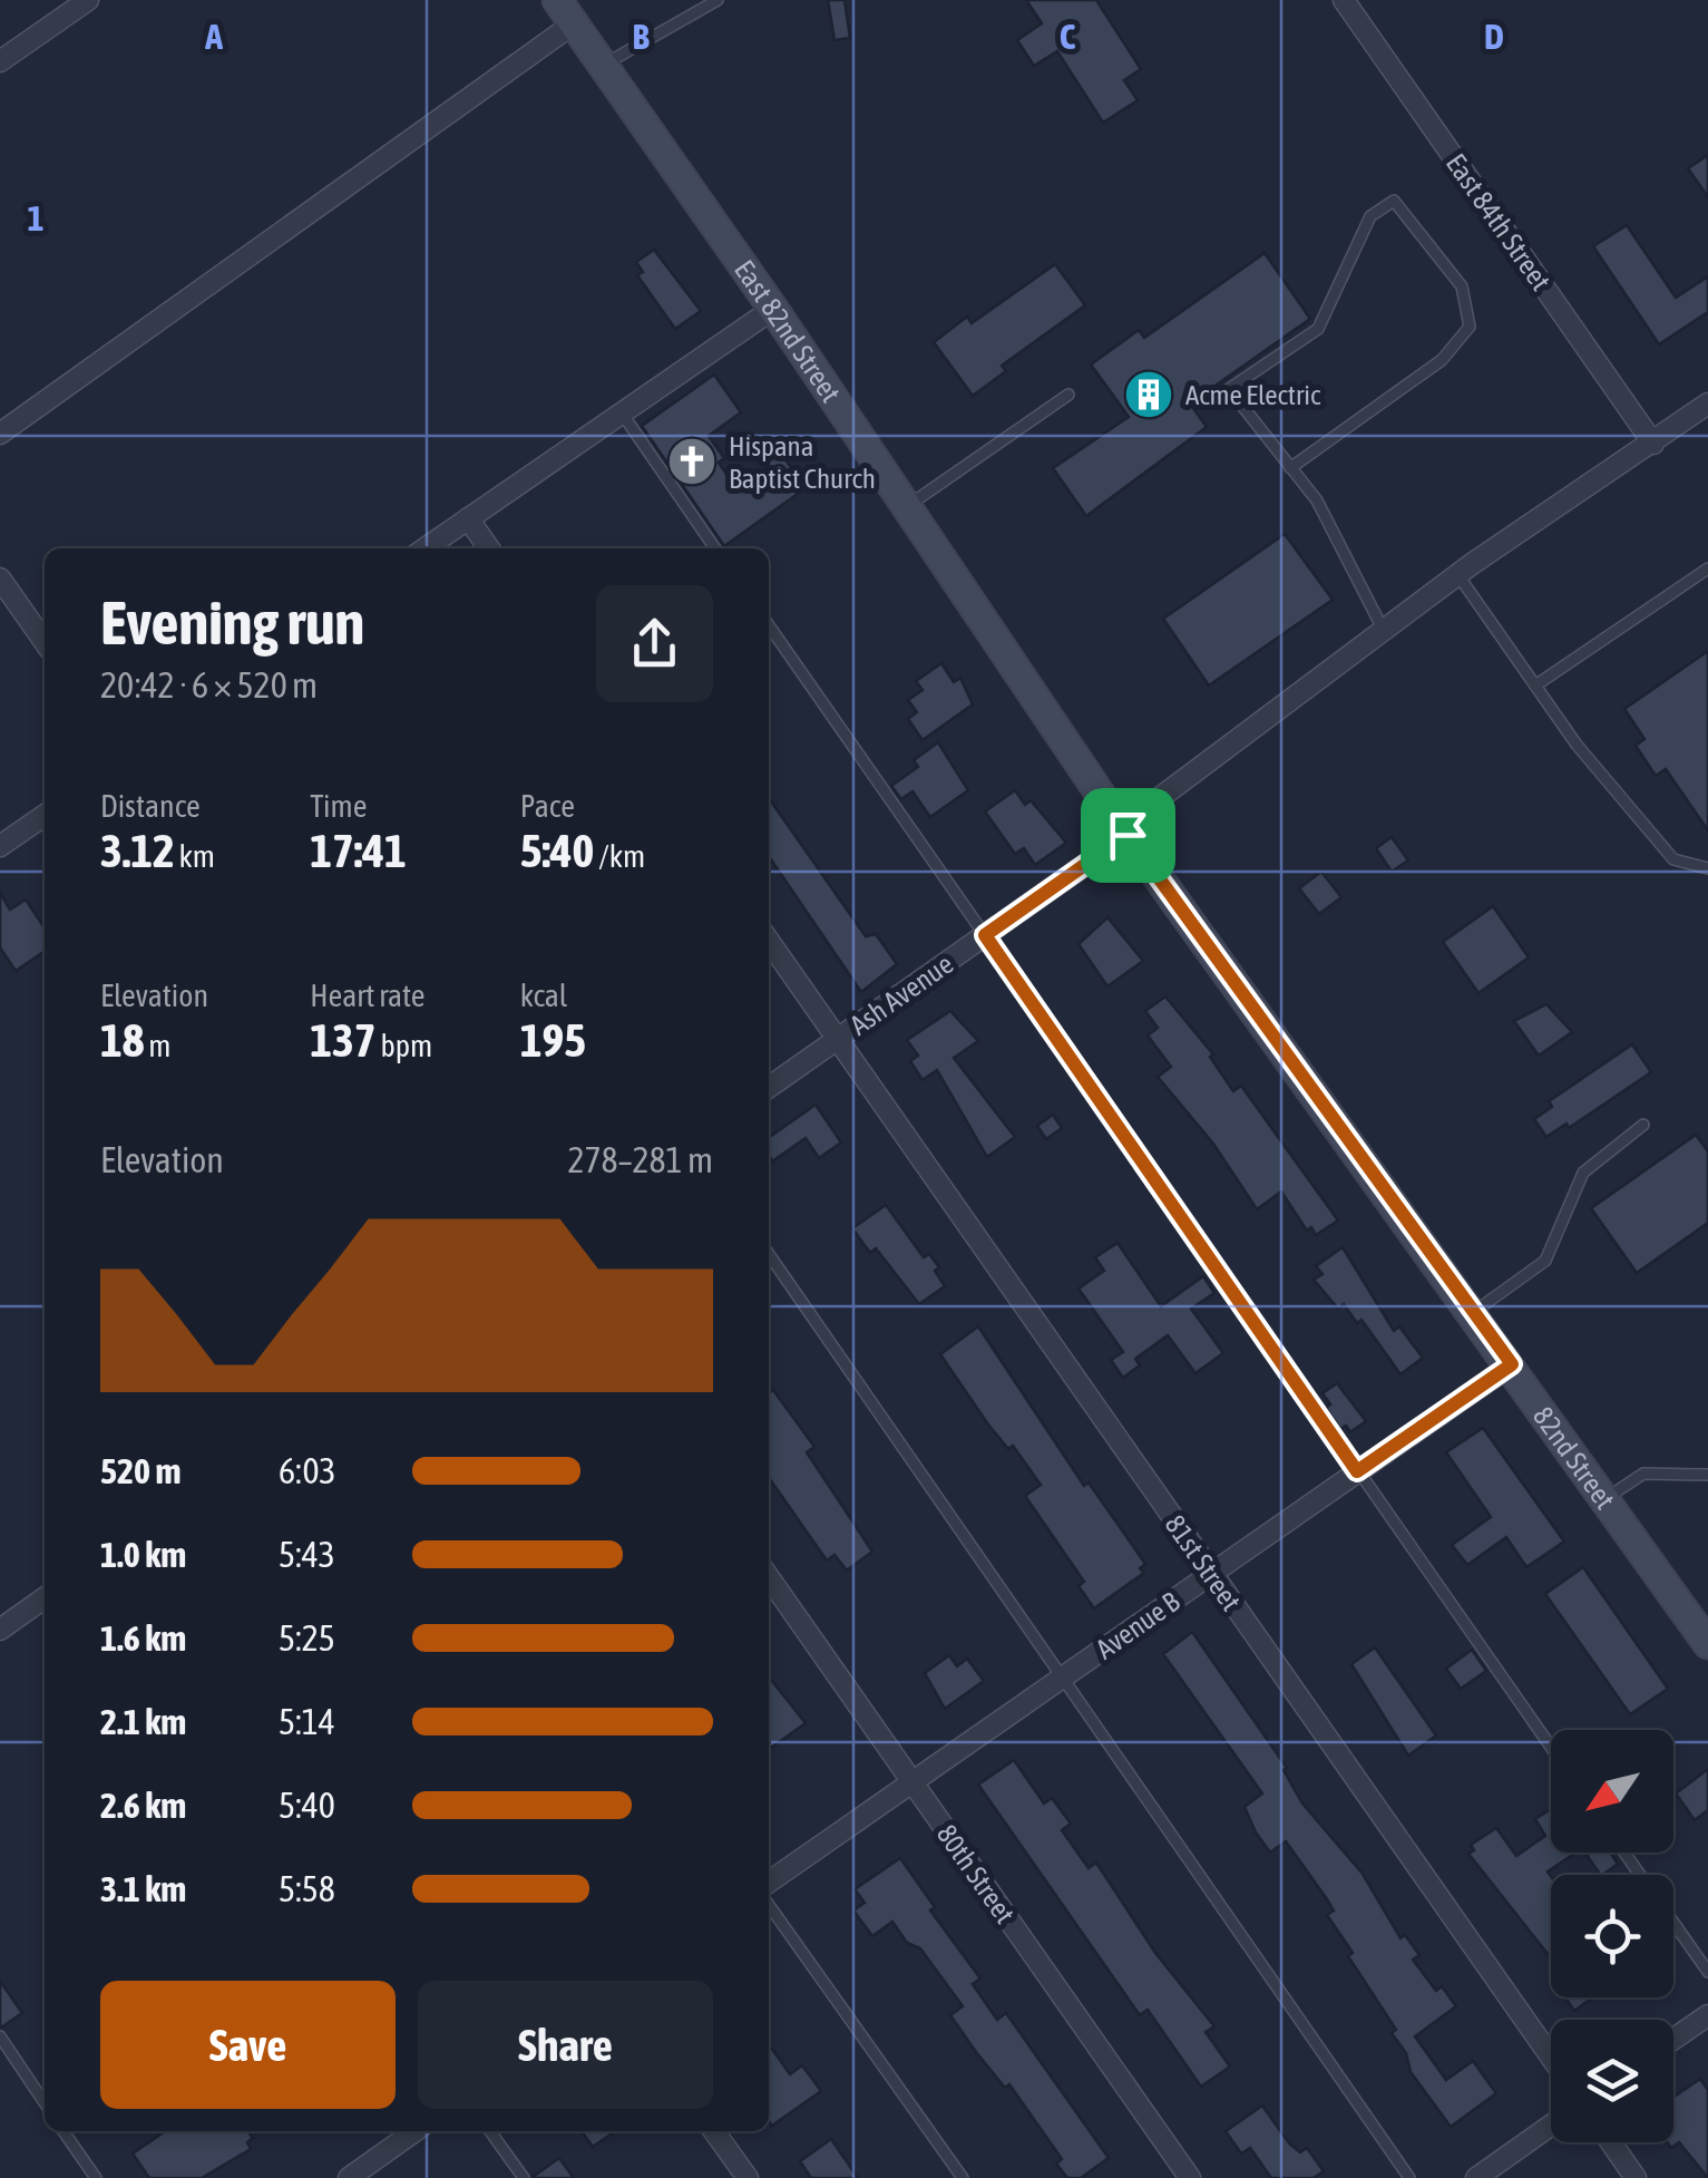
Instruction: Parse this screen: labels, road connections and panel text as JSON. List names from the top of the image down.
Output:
{
  "streets": {
    "street": [
      "East 84th Street",
      "East 82nd Street",
      "Ash Avenue",
      "82nd Street",
      "81st Street",
      "Avenue B",
      "80th Street"
    ]
  },
  "crossings": [
    ["East 84th Street", "Ash Avenue"],
    ["East 82nd Street", "Ash Avenue"],
    ["East 82nd Street", "82nd Street"],
    ["Ash Avenue", "82nd Street"],
    ["Ash Avenue", "81st Street"],
    ["82nd Street", "Avenue B"],
    ["81st Street", "Avenue B"],
    ["Avenue B", "80th Street"]
  ],
  "places": {
    "building": ["Acme Electric"],
    "church": ["Hispana Baptist Church"]
  },
  "north": "bottom left",
  "page": {
    "heading": ["Evening run", "20:42 · 6 × 520 m"],
    "stats": [
      ["Distance", "3.12 km"],
      ["Time", "17:41"],
      ["Pace", "5:40 /km"],
      ["Elevation", "18 m"],
      ["Heart rate", "137 bpm"],
      ["kcal", "195"]
    ],
    "chart": ["Elevation", "278–281 m"],
    "list": [
      {
        "name": "520 m",
        "note": "6:03"
      },
      {
        "name": "1.0 km",
        "note": "5:43"
      },
      {
        "name": "1.6 km",
        "note": "5:25"
      },
      {
        "name": "2.1 km",
        "note": "5:14"
      },
      {
        "name": "2.6 km",
        "note": "5:40"
      },
      {
        "name": "3.1 km",
        "note": "5:58"
      }
    ],
    "buttons": ["Save", "Share"]
  },
  "grid": {
    "columns": [
      "A",
      "B",
      "C",
      "D"
    ],
    "rows": ["1"]
  }
}
